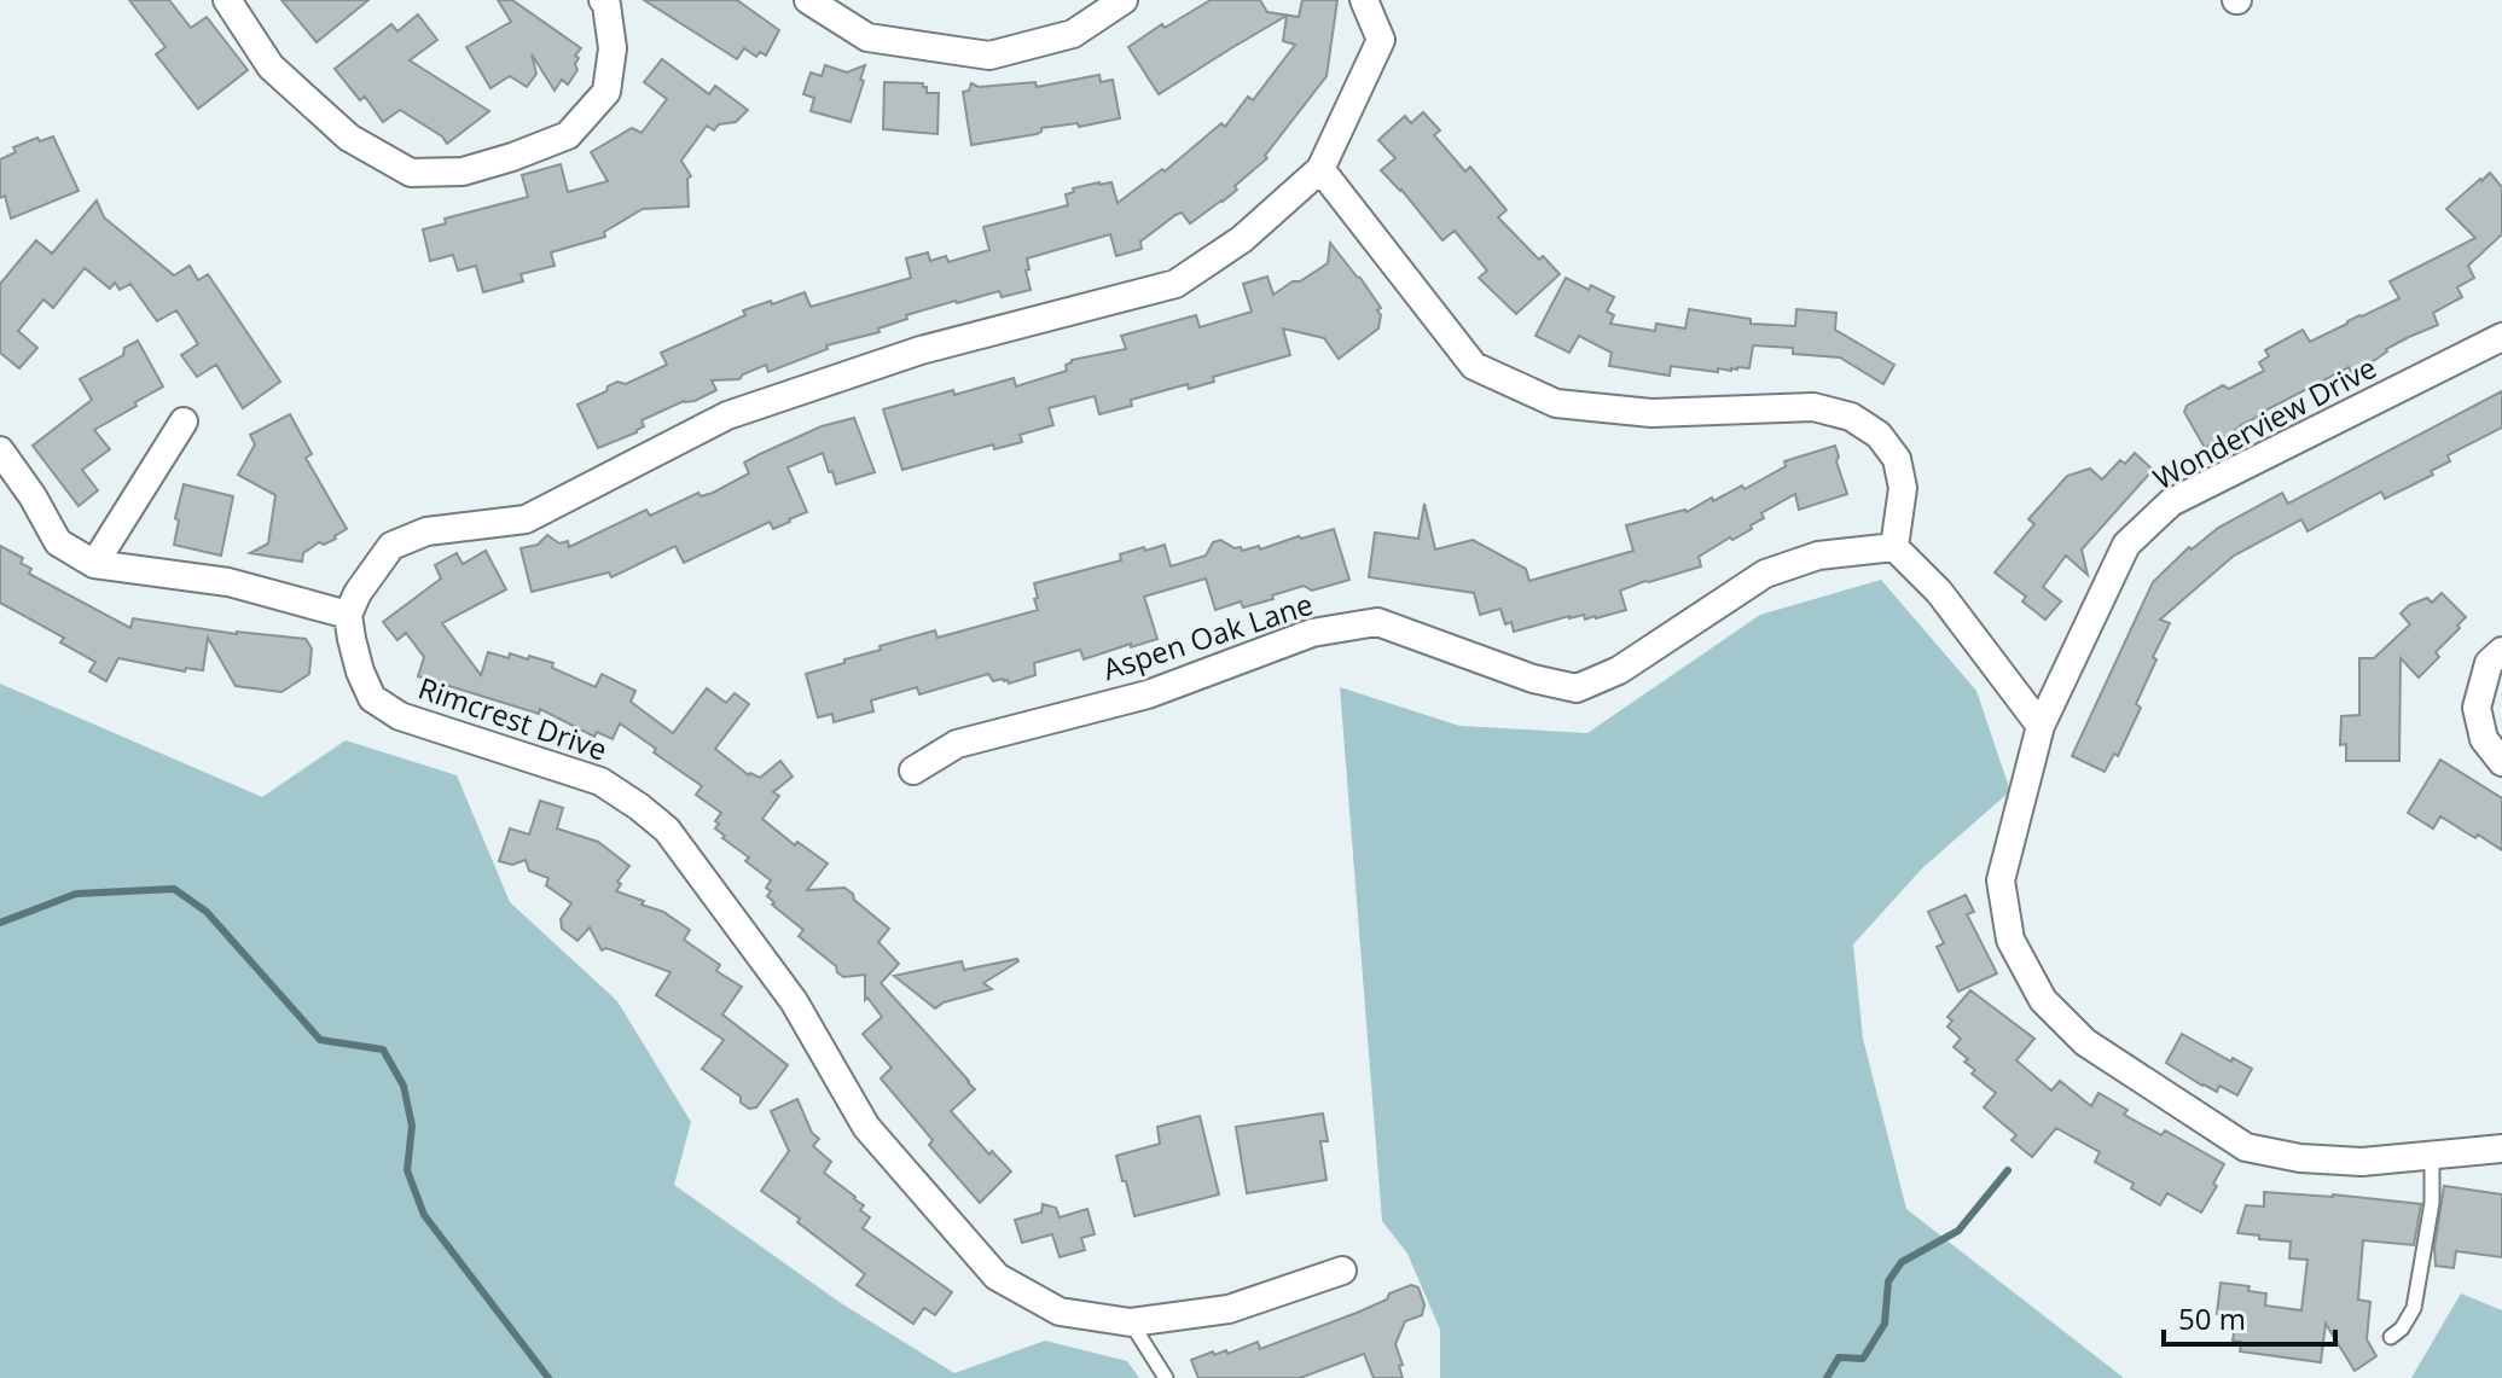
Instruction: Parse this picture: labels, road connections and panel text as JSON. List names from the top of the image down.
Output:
{
  "streets": {
    "street": ["Wonderview Drive", "Aspen Oak Lane", "Rimcrest Drive"]
  },
  "scale_bar": "50 m"
}
